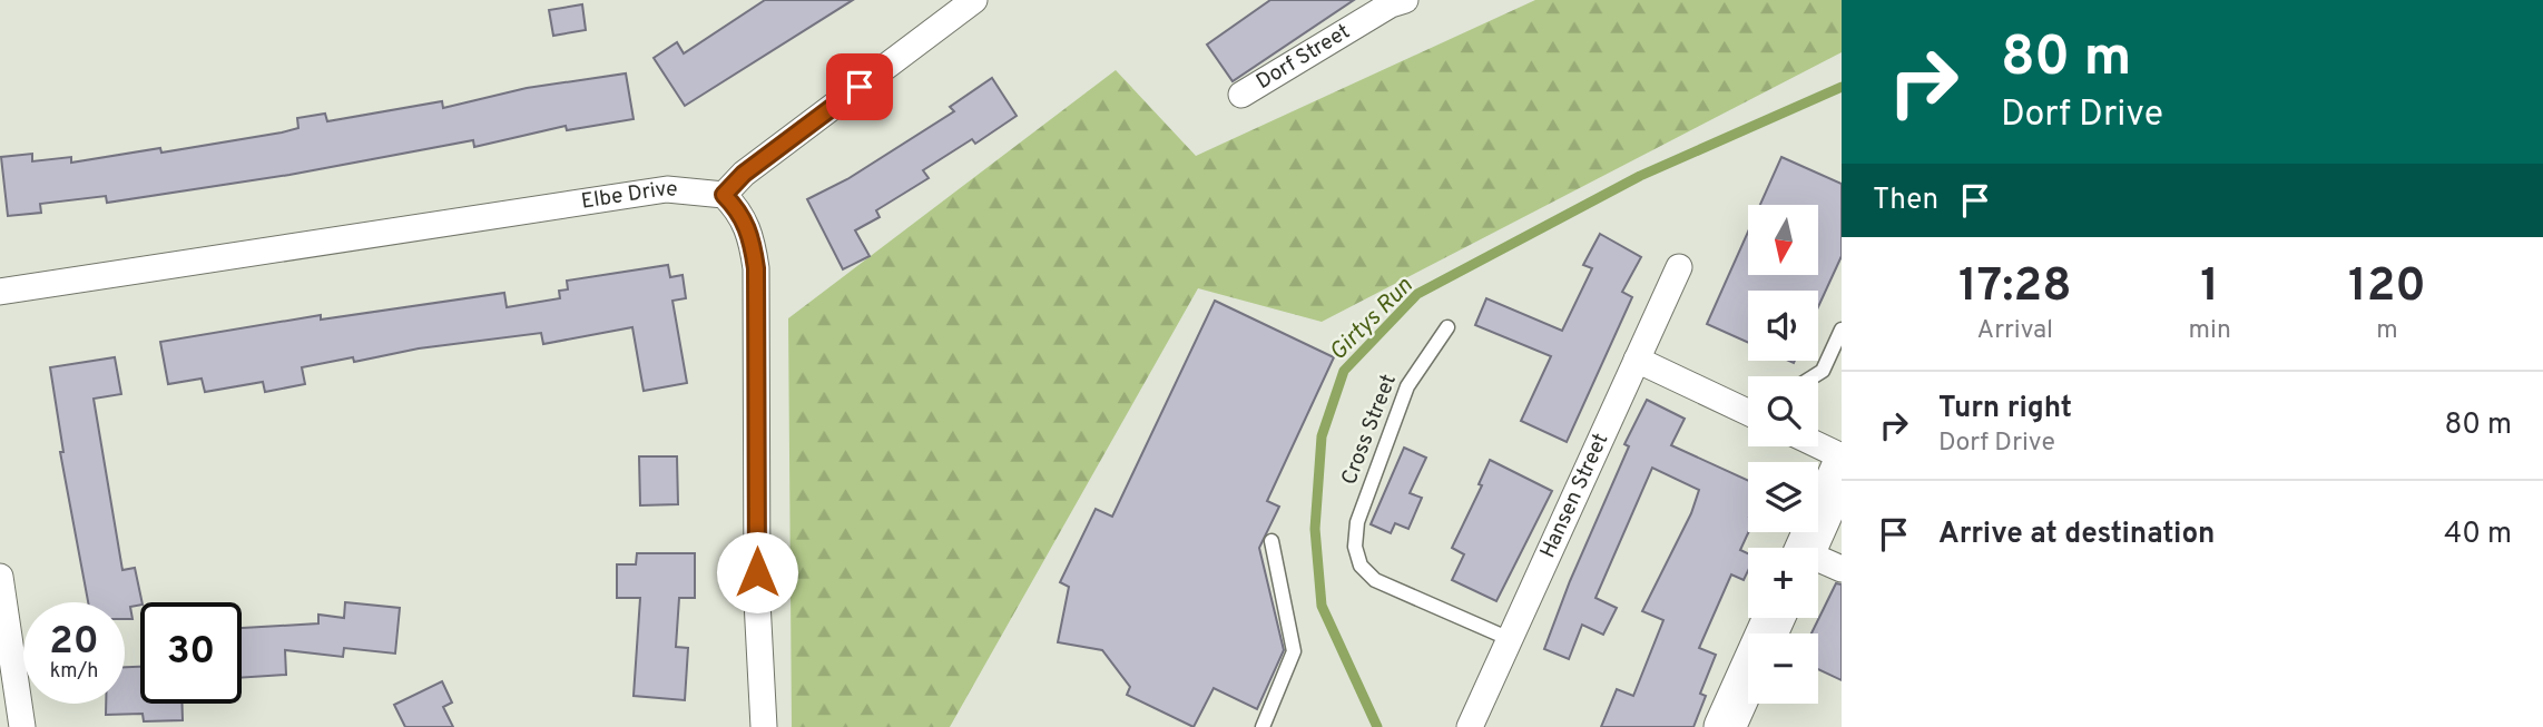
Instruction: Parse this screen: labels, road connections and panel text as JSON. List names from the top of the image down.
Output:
{
  "streets": {
    "street": ["Dorf Street", "Elbe Drive", "Hansen Street"],
    "lane": ["Cross Street"]
  },
  "crossings": [
    ["Cross Street", "Hansen Street"]
  ],
  "water": ["Girtys Run"],
  "north": "bottom",
  "page": {
    "turn": ["80 m", "Dorf Drive"],
    "then": "Then",
    "map_buttons": ["+", "−"],
    "eta": [
      "17:28",
      "Arrival",
      "1",
      "min",
      "120",
      "m"
    ],
    "list": [
      {
        "name": "Turn right",
        "note": "Dorf Drive",
        "value": "80 m"
      },
      {
        "name": "Arrive at destination",
        "value": "40 m"
      }
    ],
    "speed": "20 km/h",
    "limit": "30"
  }
}
